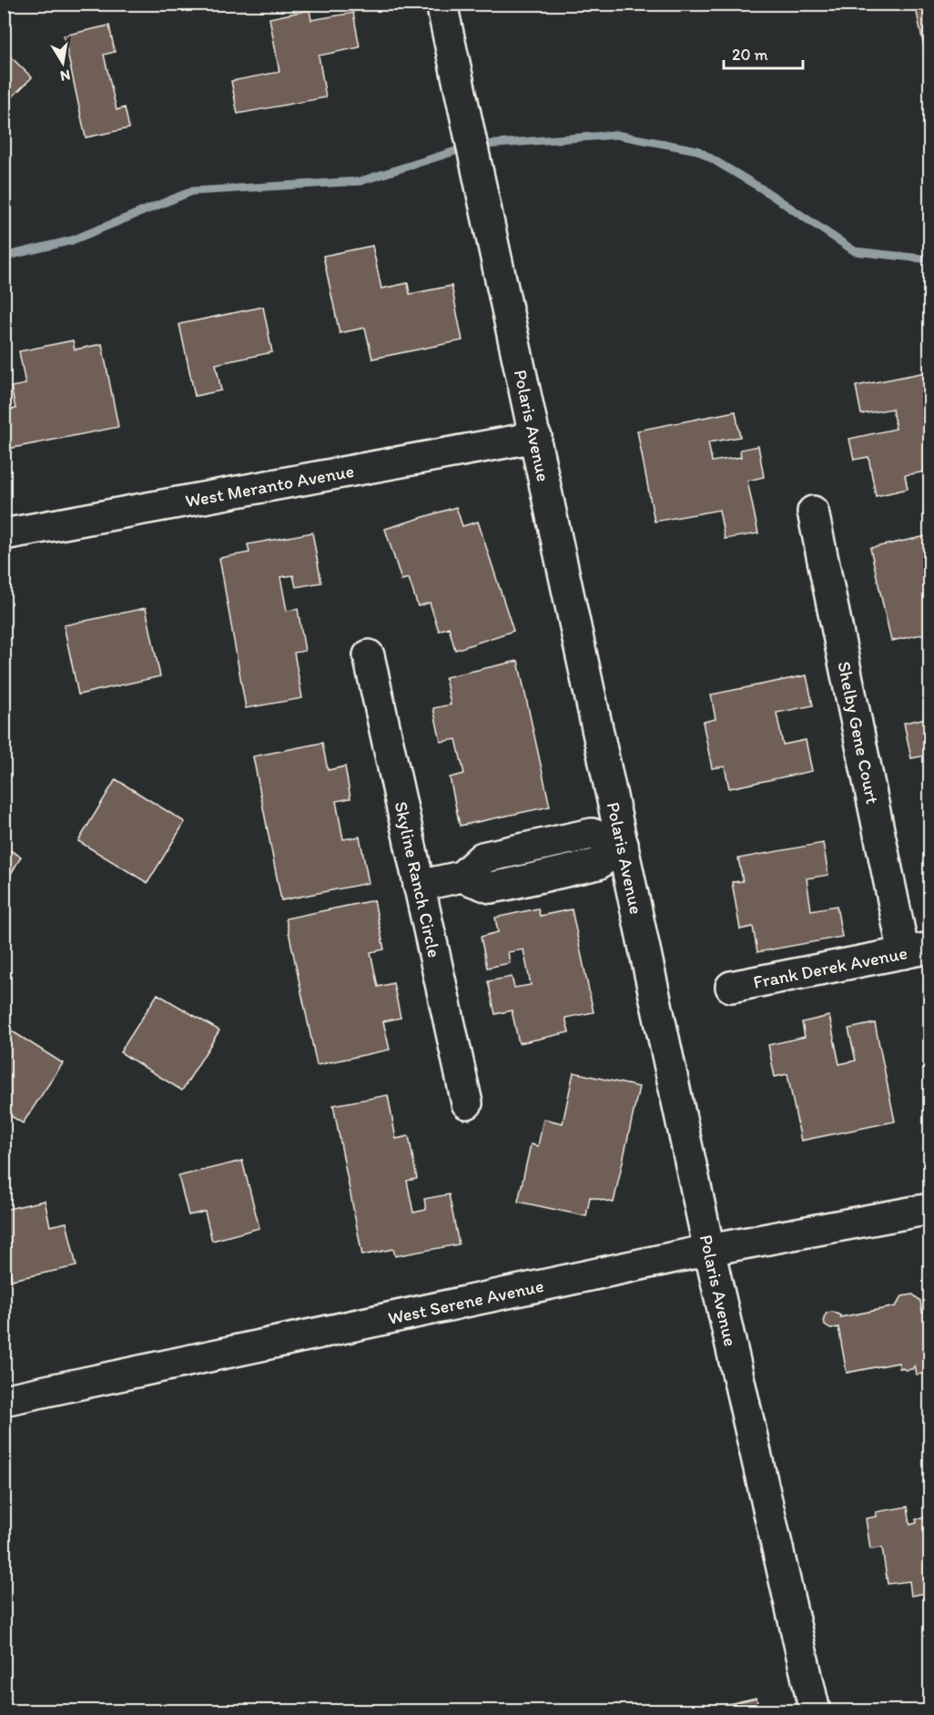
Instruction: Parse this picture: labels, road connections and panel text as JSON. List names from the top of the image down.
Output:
{
  "streets": {
    "street": [
      "Polaris Avenue",
      "West Meranto Avenue",
      "Shelby Gene Court",
      "Skyline Ranch Circle",
      "Frank Derek Avenue",
      "West Serene Avenue"
    ]
  },
  "crossings": [
    ["Polaris Avenue", "West Meranto Avenue"],
    ["Polaris Avenue", "West Serene Avenue"],
    ["Shelby Gene Court", "Frank Derek Avenue"]
  ],
  "scale_bar": "20 m",
  "north": "bottom"
}
